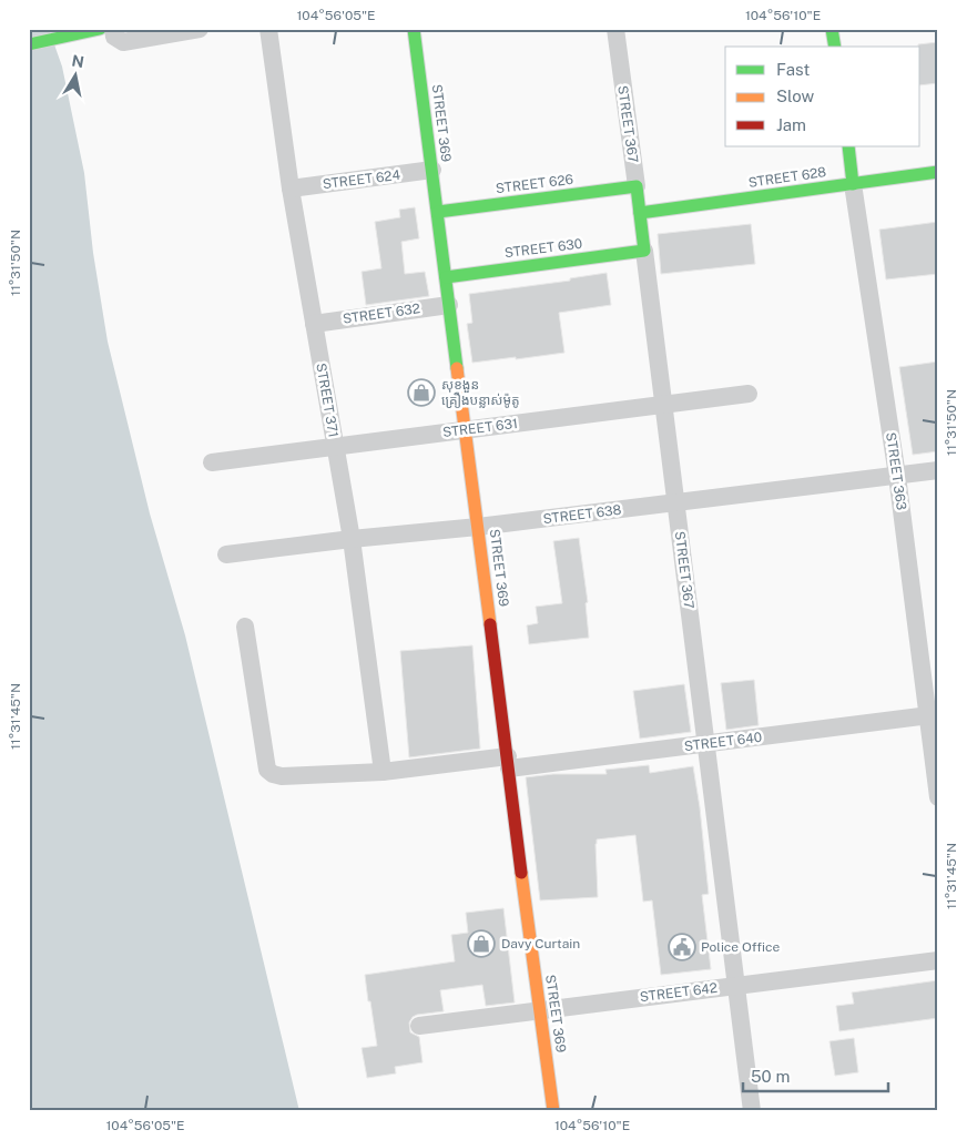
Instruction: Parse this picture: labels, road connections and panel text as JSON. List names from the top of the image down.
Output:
{
  "streets": {
    "main road": [
      "STREET 369",
      "STREET 367",
      "STREET 628",
      "STREET 626",
      "STREET 630",
      "STREET 363"
    ],
    "street": [
      "STREET 624",
      "STREET 632",
      "STREET 371",
      "STREET 631",
      "STREET 638",
      "STREET 640",
      "STREET 642"
    ]
  },
  "crossings": [
    ["STREET 369", "STREET 624"],
    ["STREET 369", "STREET 626"],
    ["STREET 369", "STREET 630"],
    ["STREET 369", "STREET 632"],
    ["STREET 369", "STREET 631"],
    ["STREET 369", "STREET 638"],
    ["STREET 369", "STREET 640"],
    ["STREET 369", "STREET 642"],
    ["STREET 367", "STREET 628"],
    ["STREET 367", "STREET 626"],
    ["STREET 367", "STREET 630"],
    ["STREET 367", "STREET 631"],
    ["STREET 367", "STREET 638"],
    ["STREET 367", "STREET 640"],
    ["STREET 367", "STREET 642"],
    ["STREET 628", "STREET 363"],
    ["STREET 624", "STREET 371"],
    ["STREET 632", "STREET 371"],
    ["STREET 371", "STREET 631"],
    ["STREET 371", "STREET 638"],
    ["STREET 371", "STREET 640"],
    ["STREET 363", "STREET 638"],
    ["STREET 363", "STREET 640"]
  ],
  "places": {
    "shop": ["សុខងួន គ្រឿងបន្លាស់ម៉ូតូ", "Davy Curtain"],
    "public building": ["Police Office"]
  },
  "legend": ["Fast", "Slow", "Jam"],
  "scale_bar": "50 m",
  "north": "top",
  "coordinates": [
    "104°56'05\"E",
    "104°56'10\"E",
    "11°31'50\"N",
    "11°31'45\"N"
  ]
}
